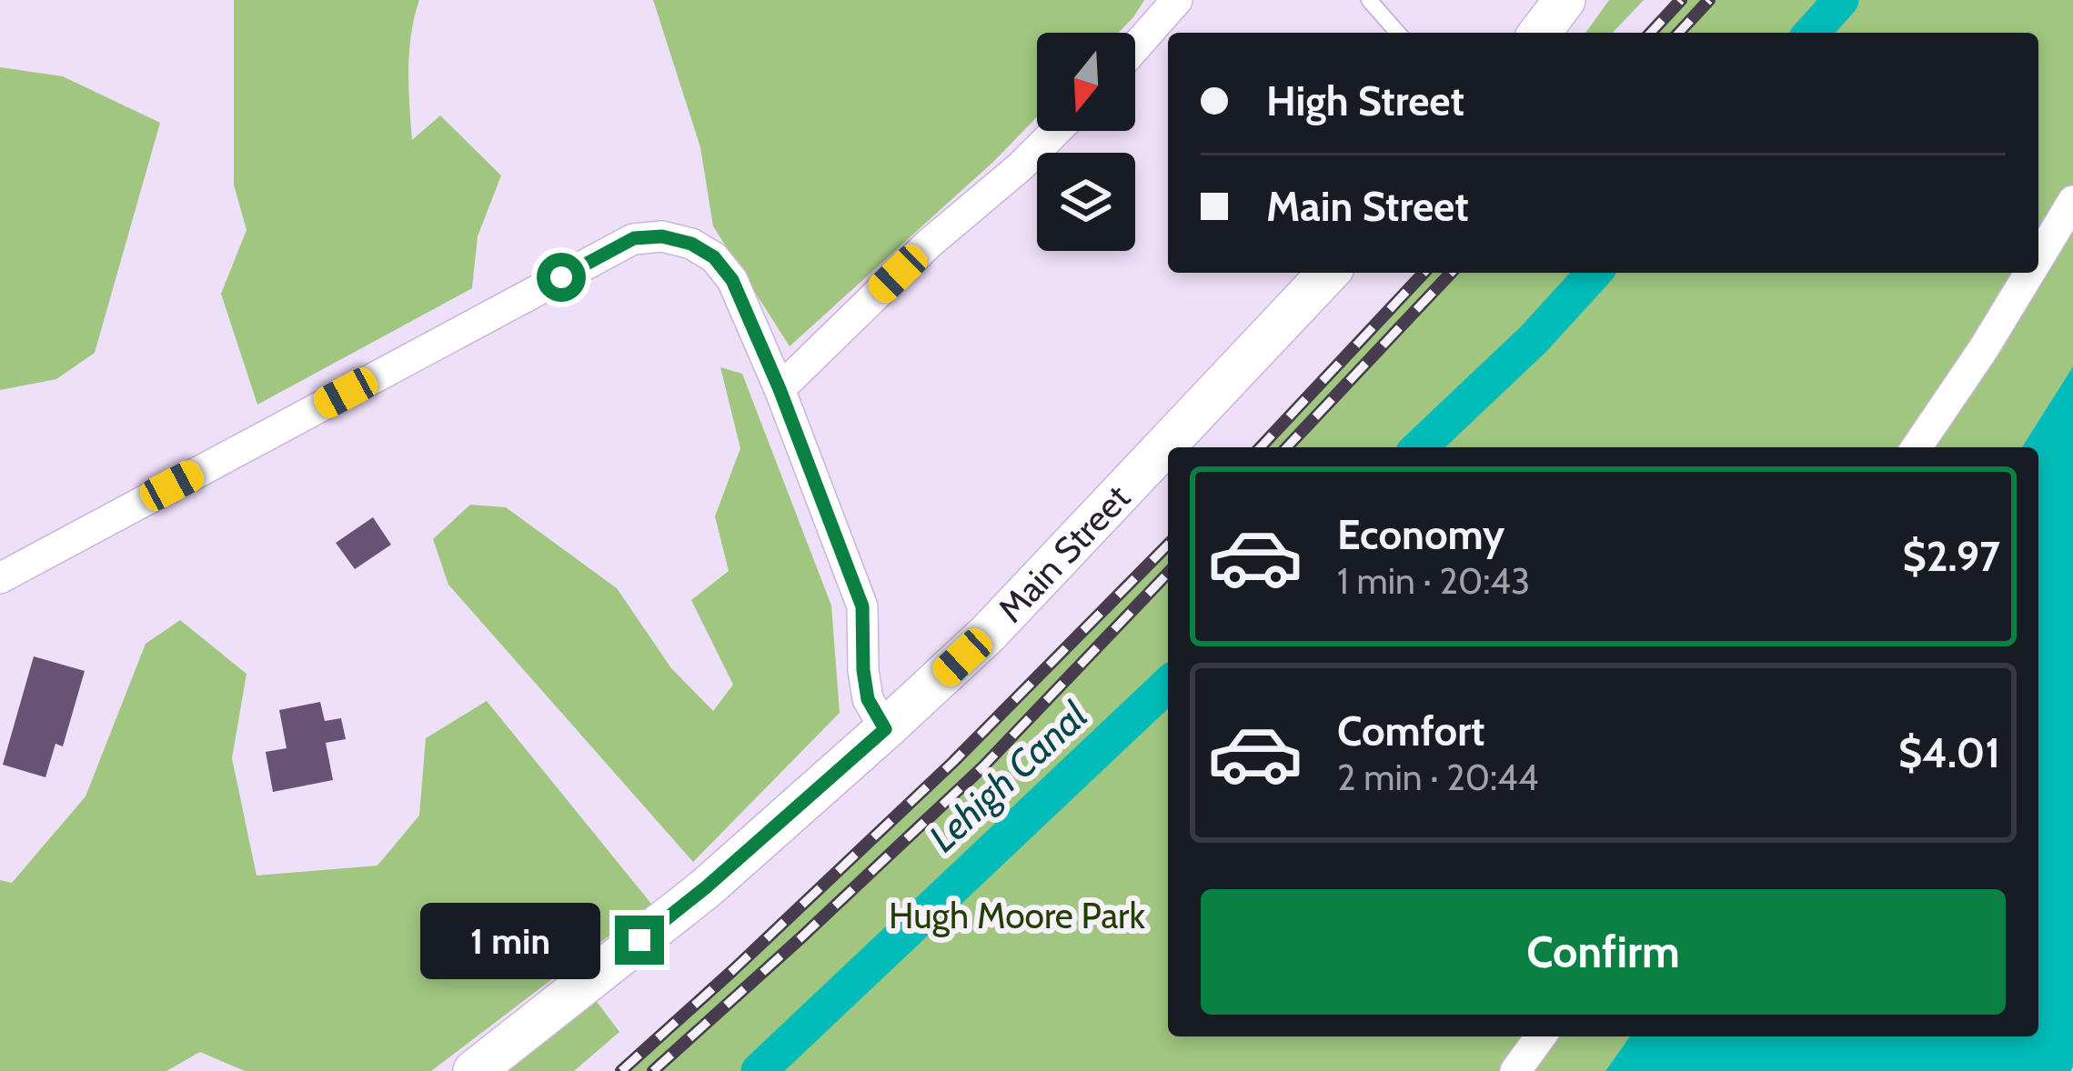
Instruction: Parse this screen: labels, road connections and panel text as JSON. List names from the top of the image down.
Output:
{
  "streets": {
    "street": ["Main Street"]
  },
  "water": ["Lehigh Canal"],
  "parks": ["Hugh Moore Park"],
  "north": "bottom",
  "page": {
    "banner": ["High Street", "Main Street"],
    "list": [
      {
        "name": "Economy",
        "note": "1 min · 20:43",
        "value": "$2.97"
      },
      {
        "name": "Comfort",
        "note": "2 min · 20:44",
        "value": "$4.01"
      }
    ],
    "buttons": "Confirm",
    "bubble": "1 min"
  }
}
